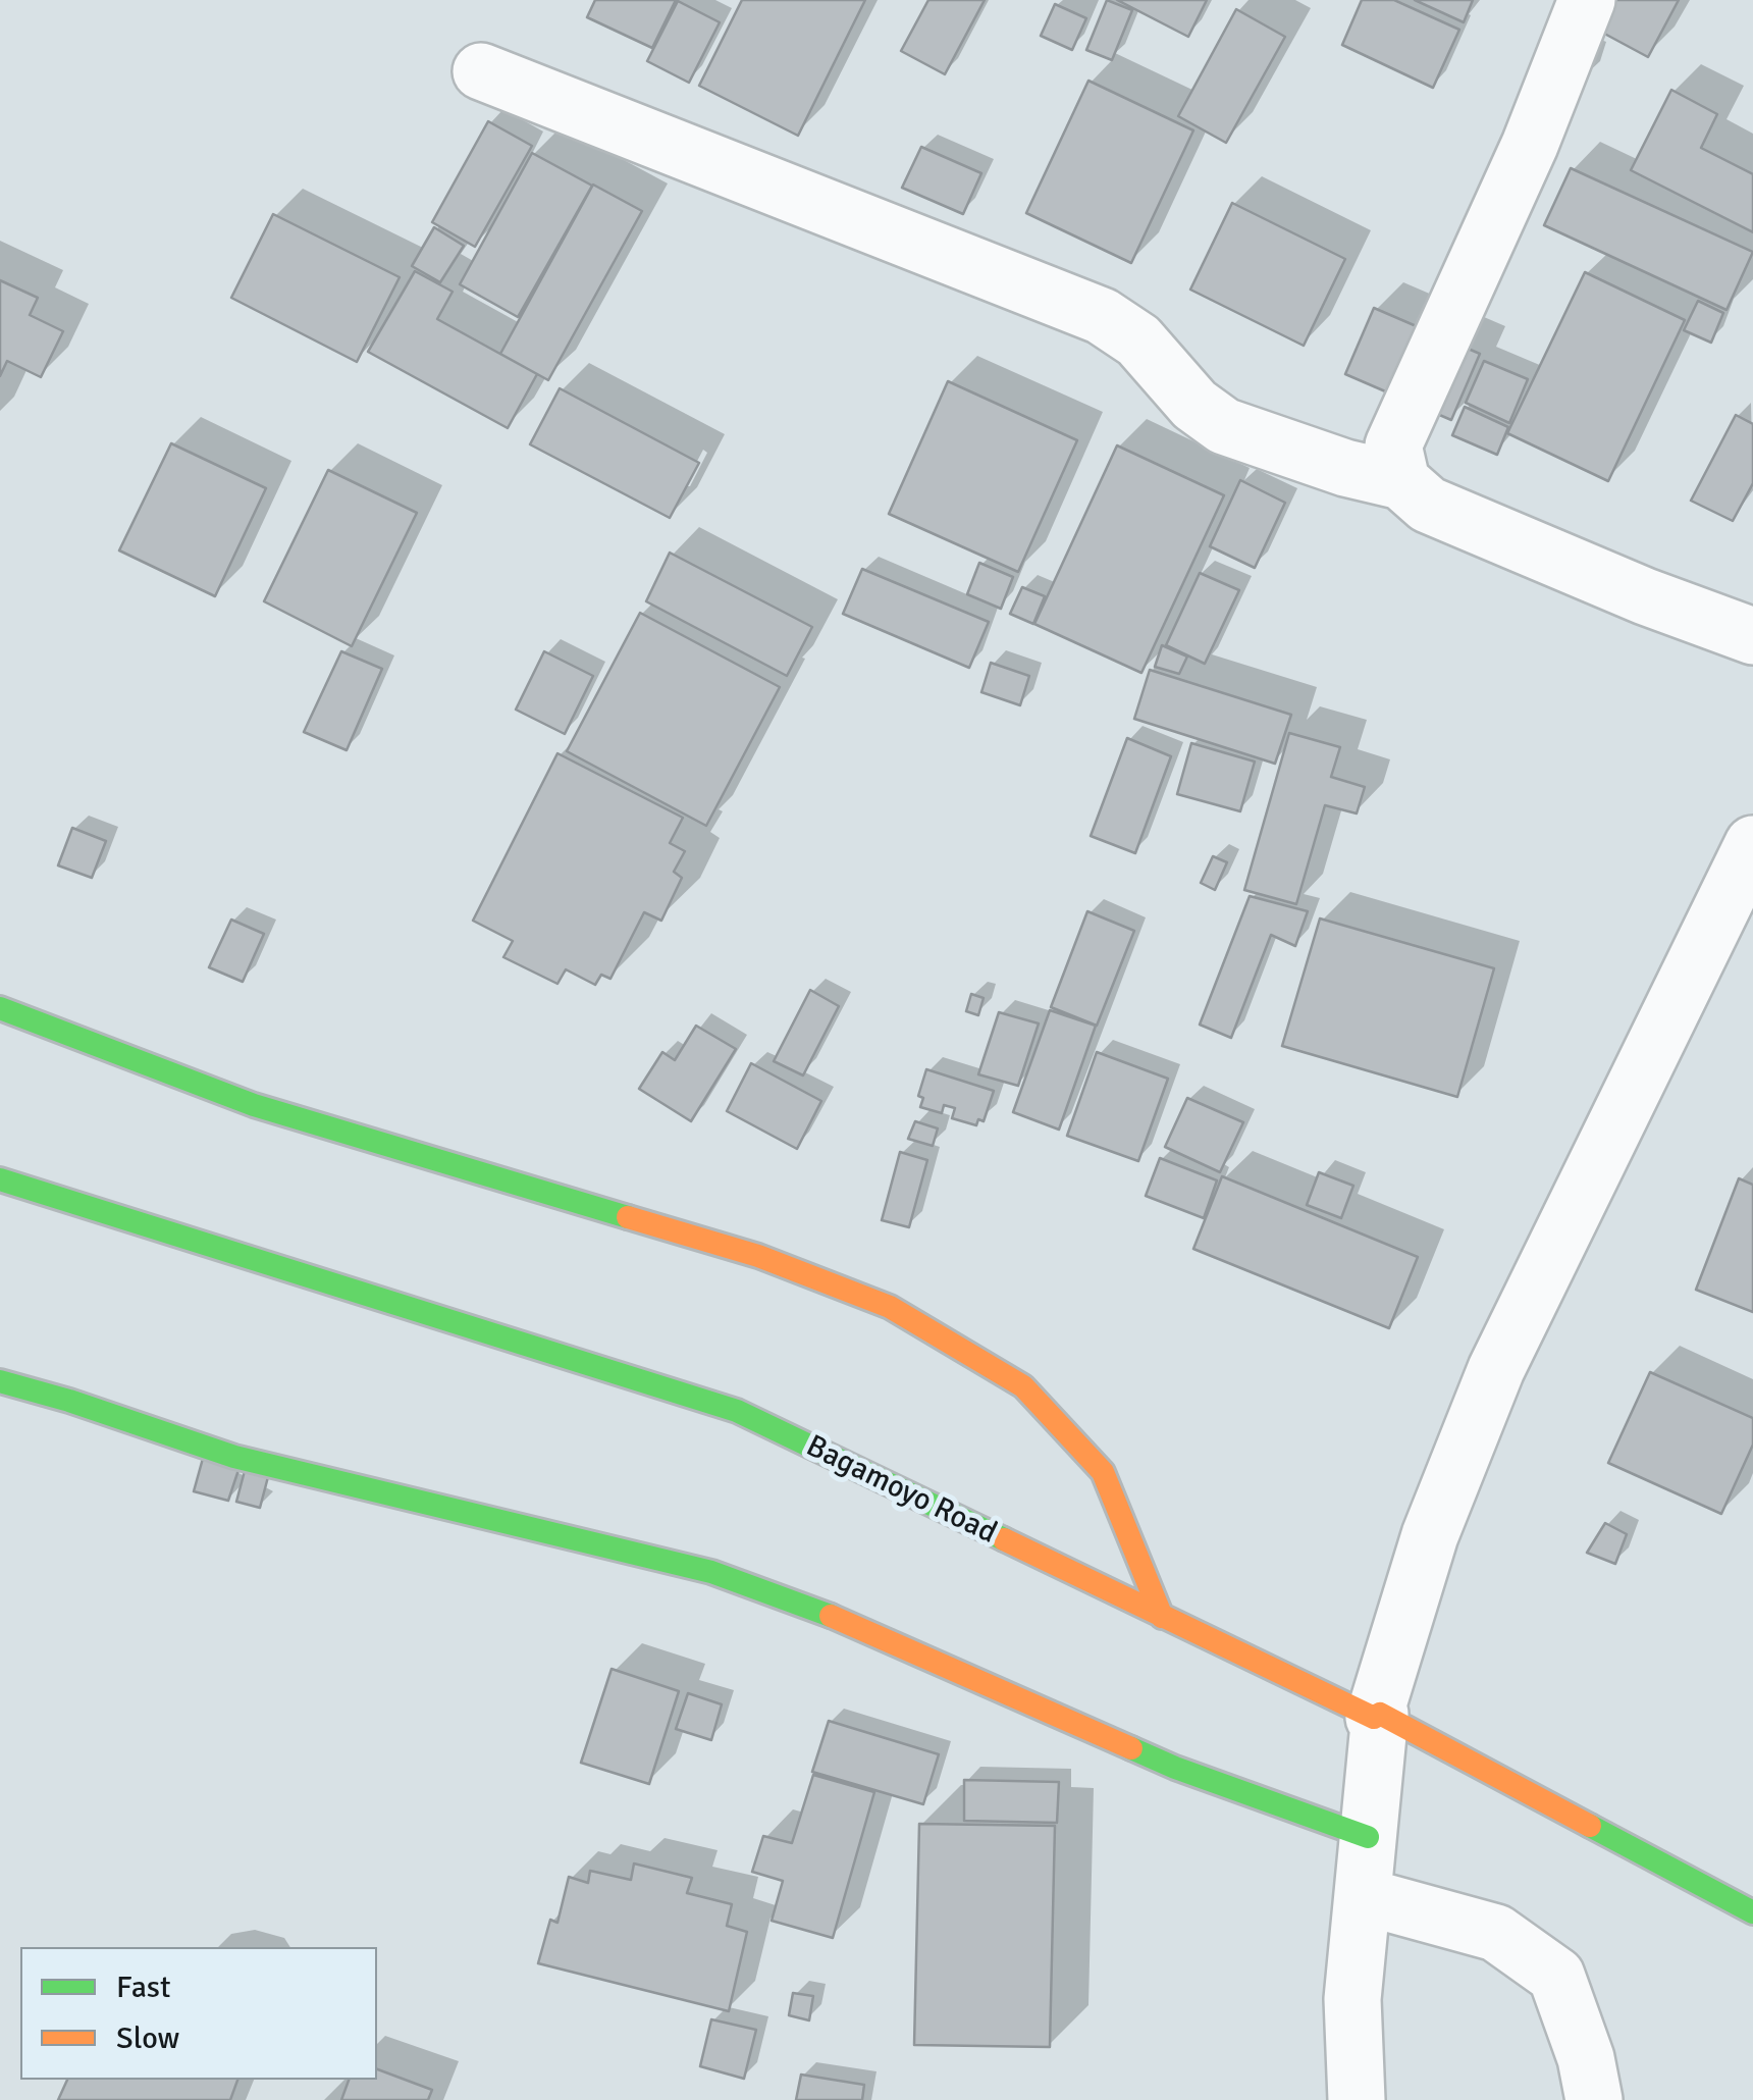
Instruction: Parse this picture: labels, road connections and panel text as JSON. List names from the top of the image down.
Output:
{
  "streets": {
    "street": ["Bagamoyo Road"]
  },
  "legend": ["Fast", "Slow"]
}
